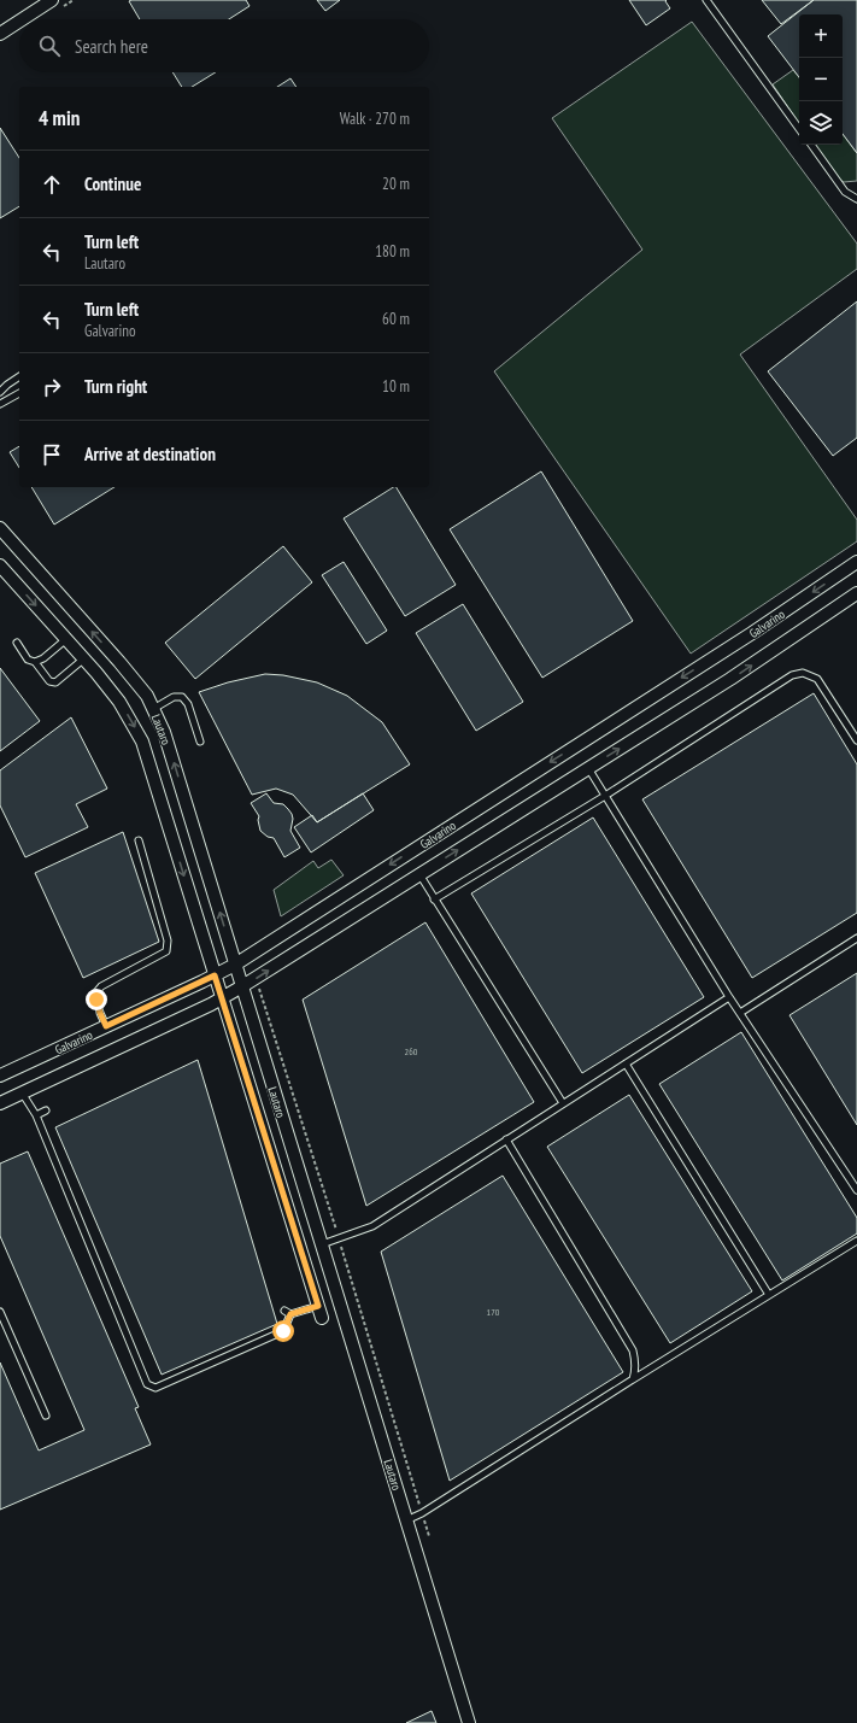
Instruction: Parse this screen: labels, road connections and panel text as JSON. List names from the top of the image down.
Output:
{
  "streets": {
    "street": ["Galvarino", "Lautaro"]
  },
  "crossings": [
    ["Galvarino", "Lautaro"]
  ],
  "house_numbers": ["260", "170"],
  "page": {
    "map_buttons": ["+", "−"],
    "search": "Search here",
    "heading": ["4 min", "Walk · 270 m"],
    "list": [
      ["Continue", "20 m"],
      ["Turn left", "Lautaro", "180 m"],
      ["Turn left", "Galvarino", "60 m"],
      ["Turn right", "10 m"],
      "Arrive at destination"
    ]
  }
}
